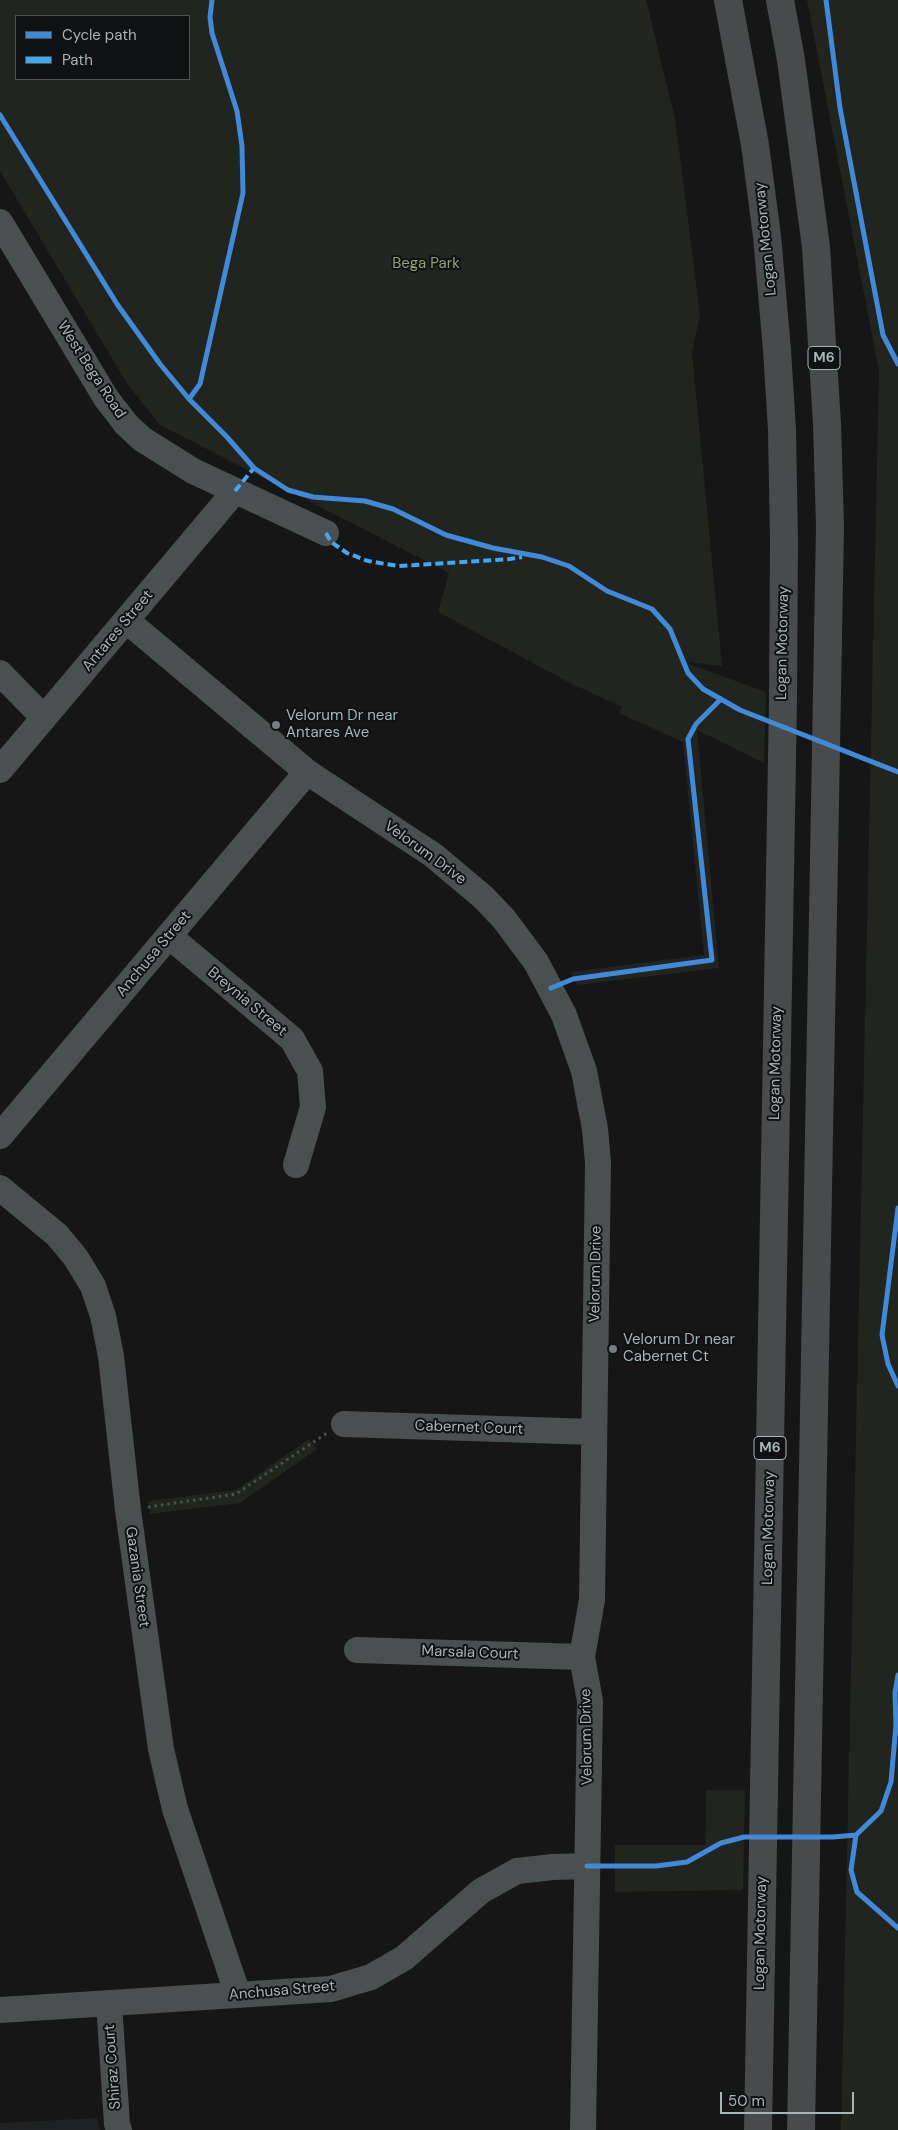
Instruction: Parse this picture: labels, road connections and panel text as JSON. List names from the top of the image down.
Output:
{
  "streets": {
    "highway": ["Logan Motorway", "M6"],
    "street": [
      "West Bega Road",
      "Antares Street",
      "Velorum Drive",
      "Anchusa Street",
      "Breynia Street",
      "Cabernet Court",
      "Gazania Street",
      "Marsala Court",
      "Shiraz Court"
    ]
  },
  "crossings": [
    ["West Bega Road", "Antares Street"],
    ["Antares Street", "Velorum Drive"],
    ["Velorum Drive", "Anchusa Street"],
    ["Velorum Drive", "Cabernet Court"],
    ["Velorum Drive", "Marsala Court"],
    ["Anchusa Street", "Breynia Street"],
    ["Anchusa Street", "Gazania Street"],
    ["Anchusa Street", "Shiraz Court"]
  ],
  "parks": ["Bega Park"],
  "places": ["Velorum Dr near Antares Ave", "Velorum Dr near Cabernet Ct"],
  "legend": ["Cycle path", "Path"],
  "scale_bar": "50 m"
}
